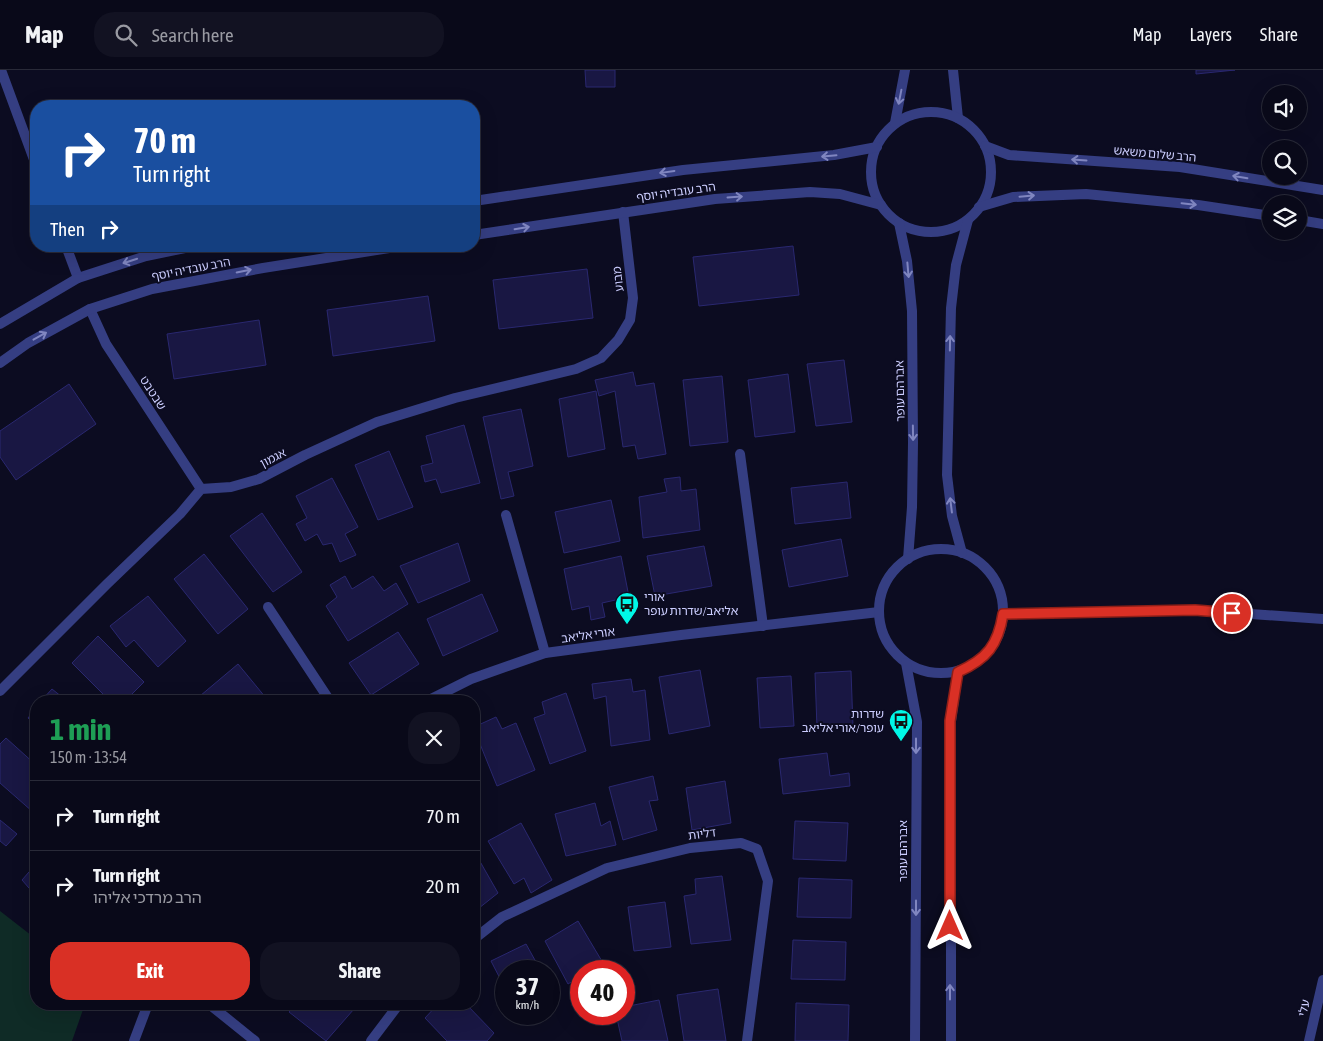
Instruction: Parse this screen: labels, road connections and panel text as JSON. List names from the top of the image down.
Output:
{
  "streets": {
    "street": [
      "הרב שלום משאש",
      "הרב עובדיה יוסף",
      "מבוע",
      "אברהם עופר",
      "שבטבט",
      "אגמון",
      "אורי אליאב",
      "דליות",
      "עלי"
    ]
  },
  "crossings": [
    ["הרב שלום משאש", "הרב עובדיה יוסף"],
    ["הרב שלום משאש", "אברהם עופר"],
    ["הרב עובדיה יוסף", "מבוע"],
    ["הרב עובדיה יוסף", "אברהם עופר"],
    ["הרב עובדיה יוסף", "שבטבט"],
    ["מבוע", "אגמון"],
    ["אברהם עופר", "אורי אליאב"],
    ["שבטבט", "אגמון"]
  ],
  "places": {
    "bus stop": ["אורי אליאב/שדרות עופר", "שדרות עופר/אורי אליאב"]
  },
  "page": {
    "header": "Map",
    "search": "Search here",
    "nav": ["Map", "Layers", "Share"],
    "turn": ["70 m", "Turn right"],
    "then": "Then",
    "heading": ["1 min", "150 m · 13:54"],
    "list": [
      {
        "name": "Turn right",
        "value": "70 m"
      },
      {
        "name": "Turn right",
        "note": "הרב מרדכי אליהו",
        "value": "20 m"
      }
    ],
    "buttons": ["Exit", "Share"],
    "speed": "37 km/h",
    "limit": "40"
  }
}
